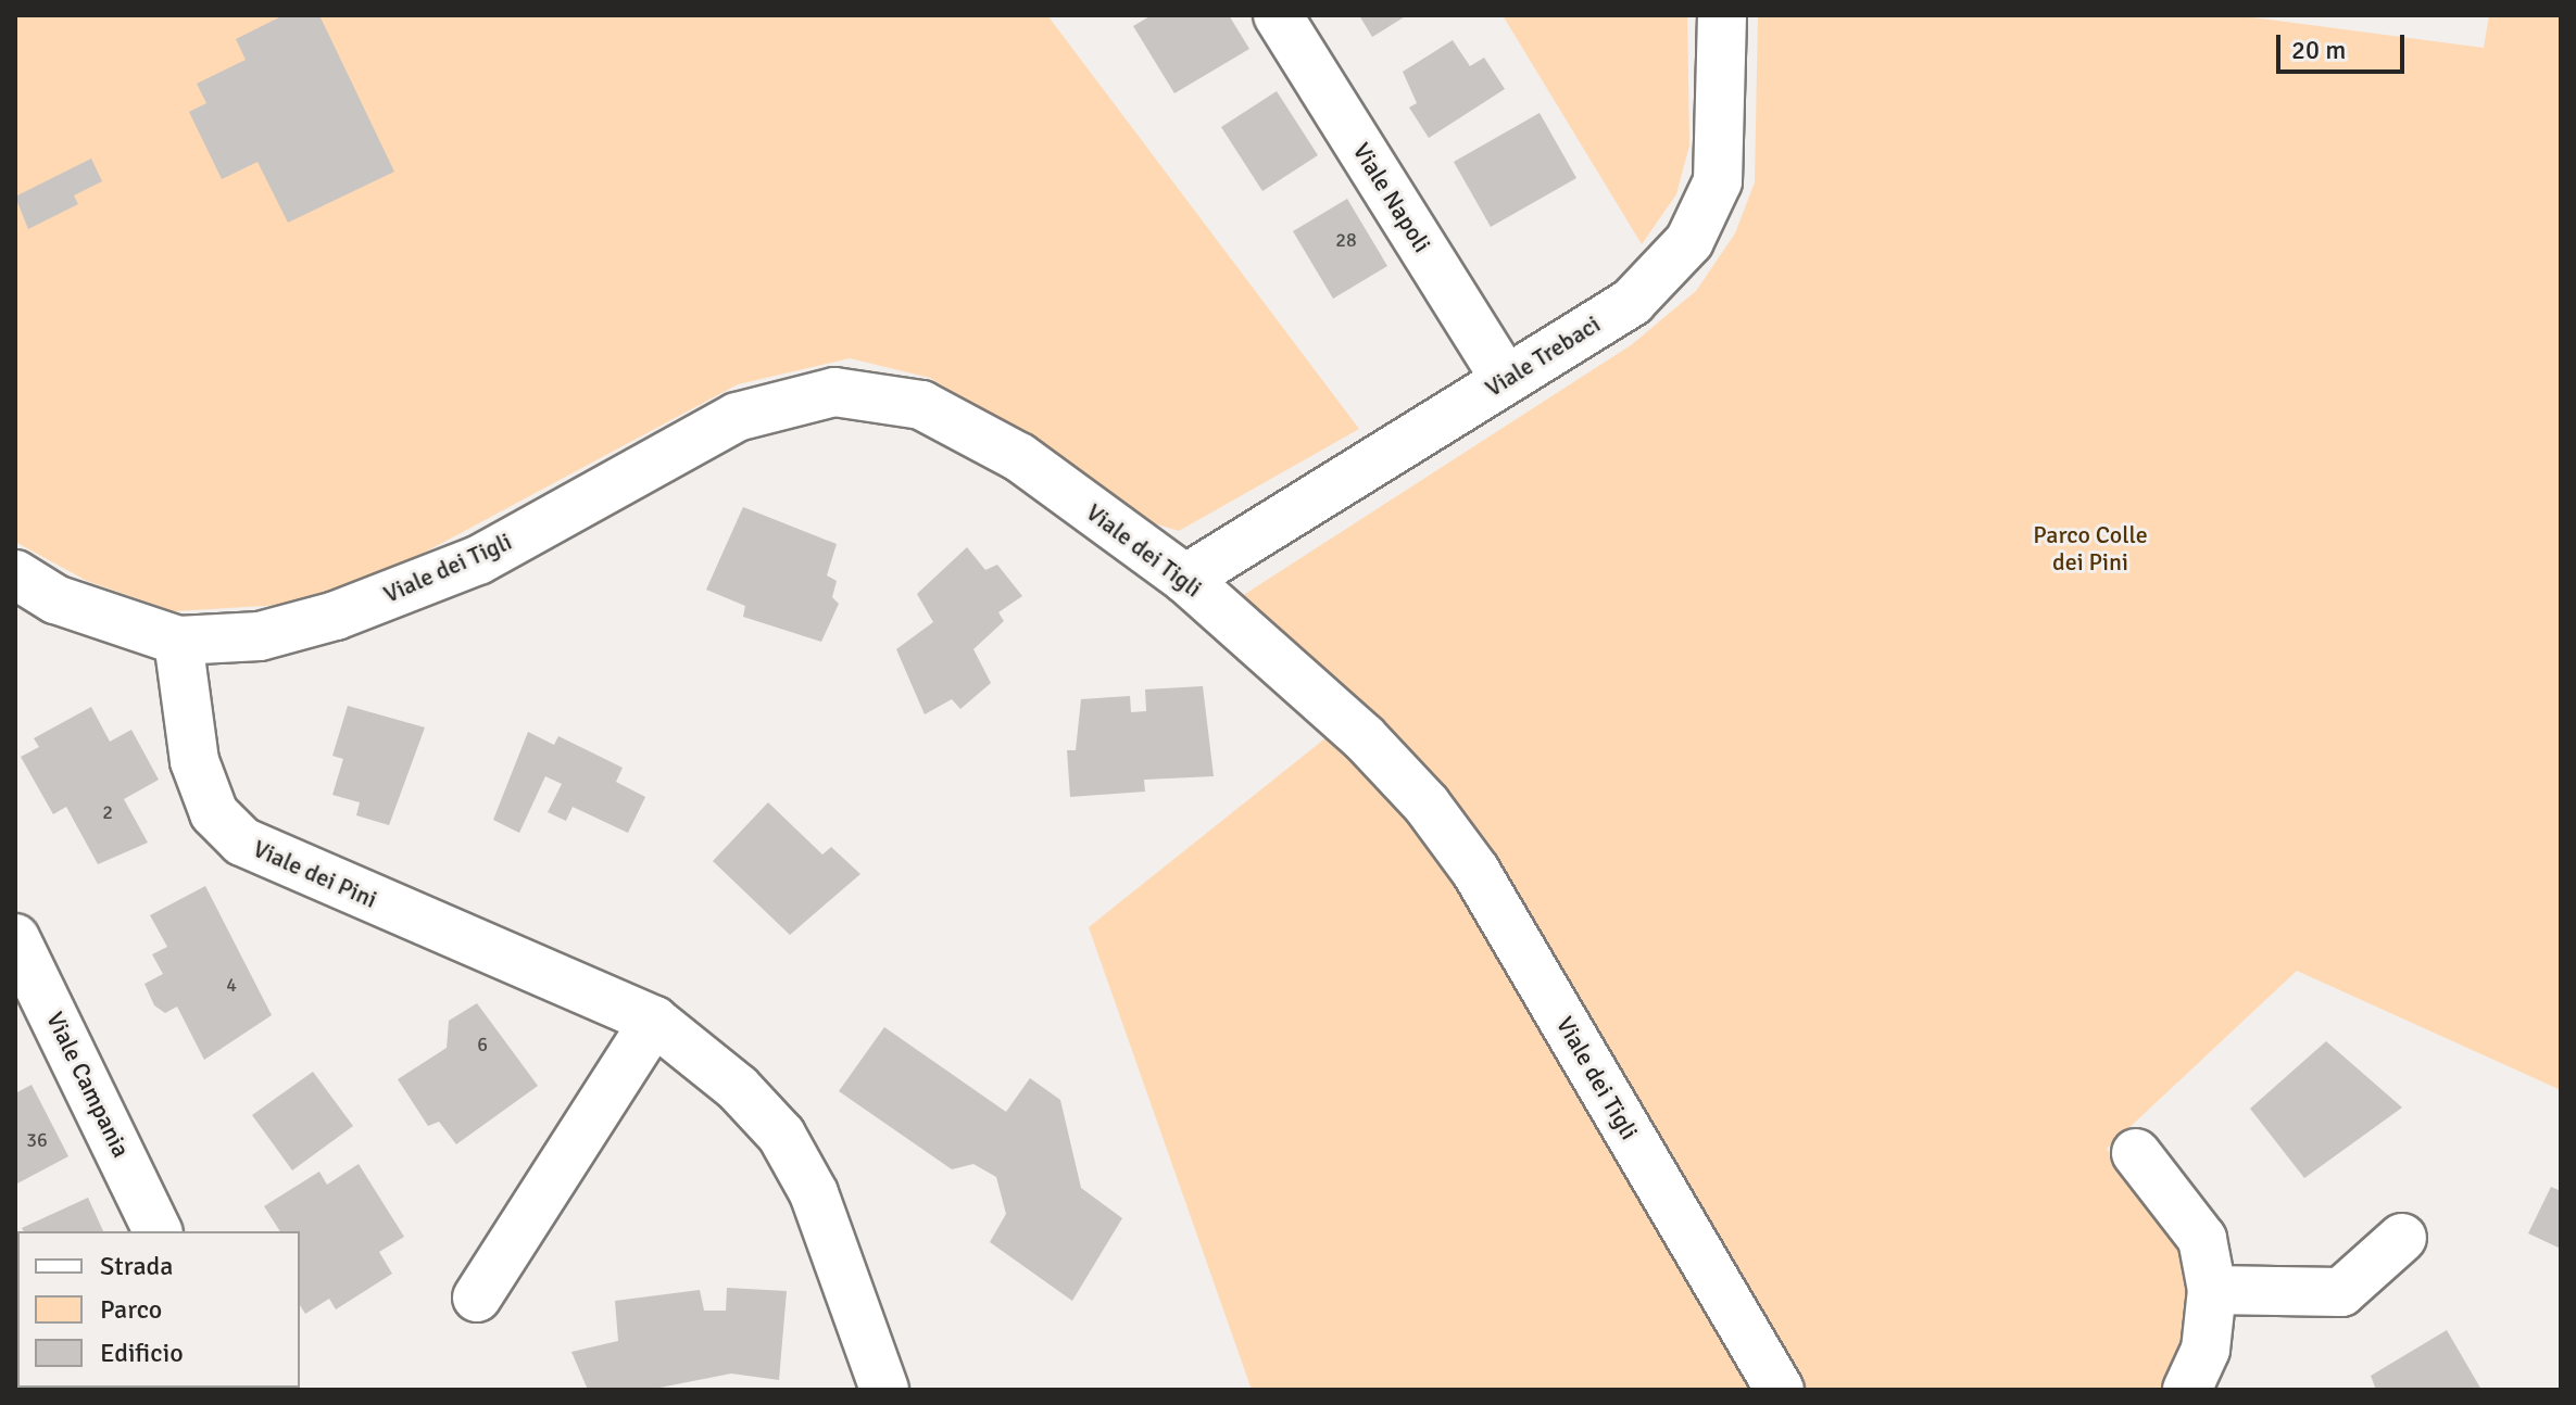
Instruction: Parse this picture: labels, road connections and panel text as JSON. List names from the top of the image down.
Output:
{
  "streets": {
    "street": [
      "Viale Napoli",
      "Viale Trebaci",
      "Viale dei Tigli",
      "Viale dei Pini",
      "Viale Campania"
    ]
  },
  "crossings": [
    ["Viale Napoli", "Viale Trebaci"],
    ["Viale Trebaci", "Viale dei Tigli"],
    ["Viale dei Tigli", "Viale dei Pini"]
  ],
  "parks": ["Parco Colle dei Pini"],
  "house_numbers": [
    "28",
    "2",
    "4",
    "6",
    "36"
  ],
  "legend": ["Strada", "Parco", "Edificio"],
  "scale_bar": "20 m"
}
